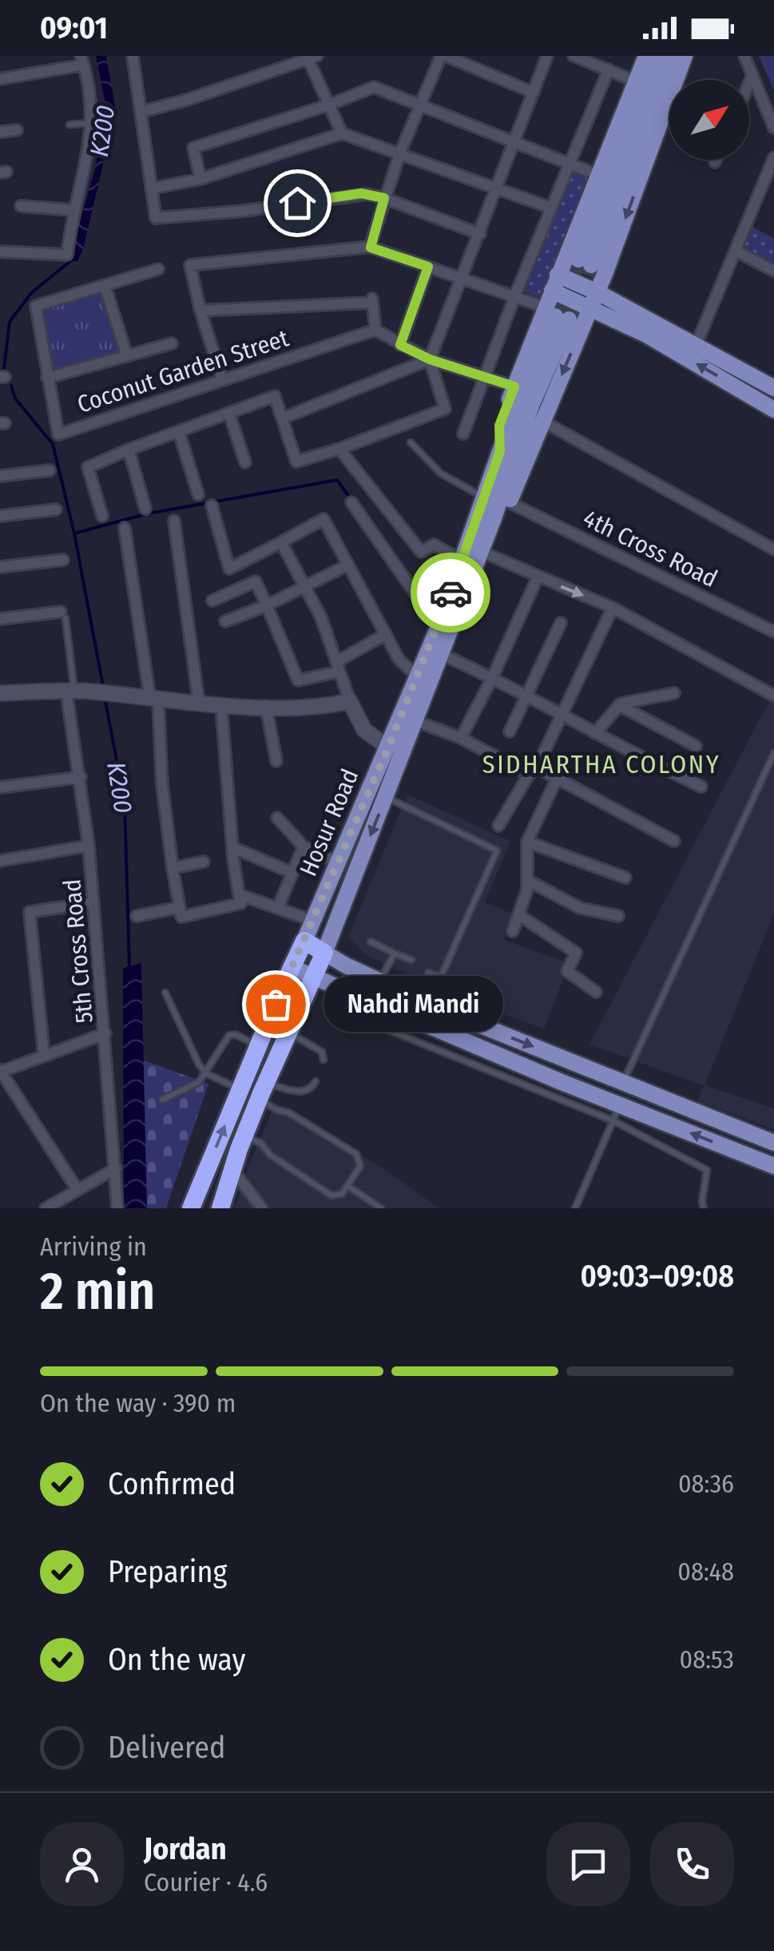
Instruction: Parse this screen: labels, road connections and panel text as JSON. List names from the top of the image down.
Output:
{
  "streets": {
    "highway": ["Hosur Road"],
    "street": ["Coconut Garden Street", "4th Cross Road", "5th Cross Road"]
  },
  "districts": ["SIDHARTHA COLONY"],
  "water": ["K200"],
  "places": ["Nahdi Mandi"],
  "north": "top right",
  "page": {
    "status": "09:01",
    "bubble": "Nahdi Mandi",
    "heading": ["2 min", "Arriving in", "09:03–09:08"],
    "panel": ["Jordan", "Courier · 4.6"],
    "bar": "On the way · 390 m",
    "list": [
      ["Confirmed", "08:36"],
      ["Preparing", "08:48"],
      ["On the way", "08:53"],
      "Delivered"
    ]
  }
}
